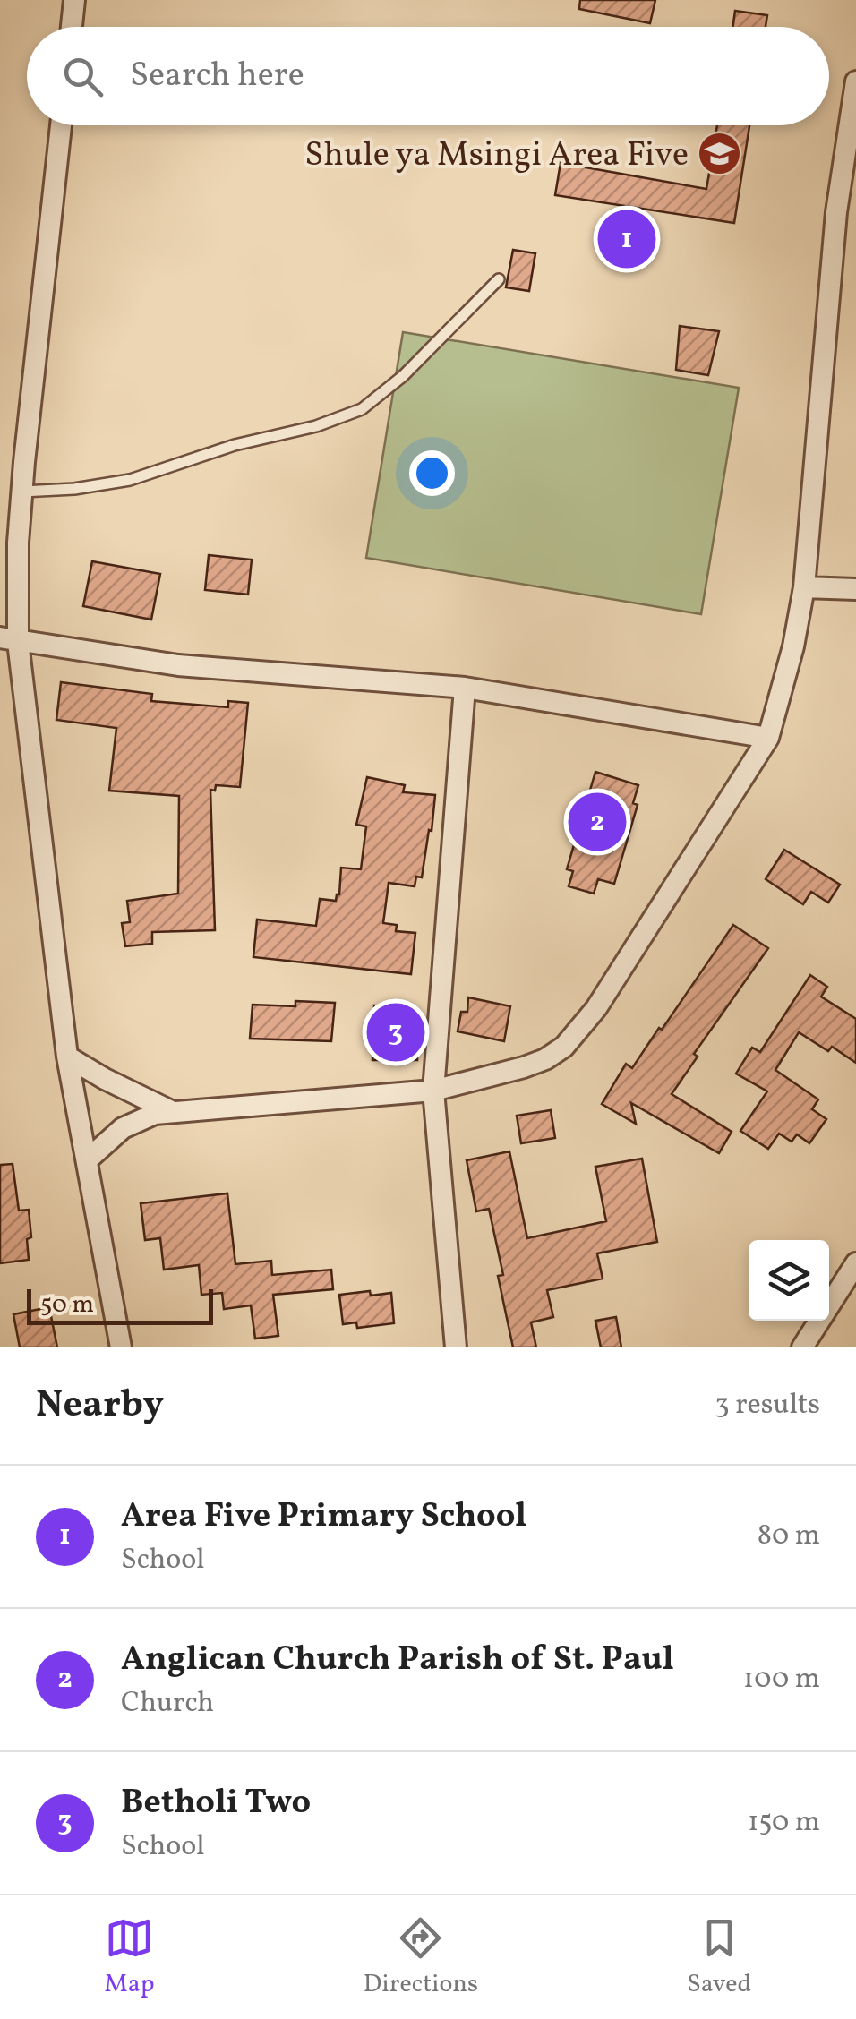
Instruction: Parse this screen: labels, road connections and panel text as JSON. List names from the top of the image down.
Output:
{
  "places": {
    "school or university": ["Shule ya Msingi Area Five"]
  },
  "scale_bar": "50 m",
  "page": {
    "search": "Search here",
    "pins": ["1", "2", "3"],
    "scale": "50 m",
    "heading": ["Nearby", "3 results"],
    "list": [
      {
        "mark": "1",
        "name": "Area Five Primary School",
        "note": "School",
        "value": "80 m"
      },
      {
        "mark": "2",
        "name": "Anglican Church Parish of St. Paul",
        "note": "Church",
        "value": "100 m"
      },
      {
        "mark": "3",
        "name": "Betholi Two",
        "note": "School",
        "value": "150 m"
      }
    ],
    "nav": ["Map", "Directions", "Saved"]
  }
}
